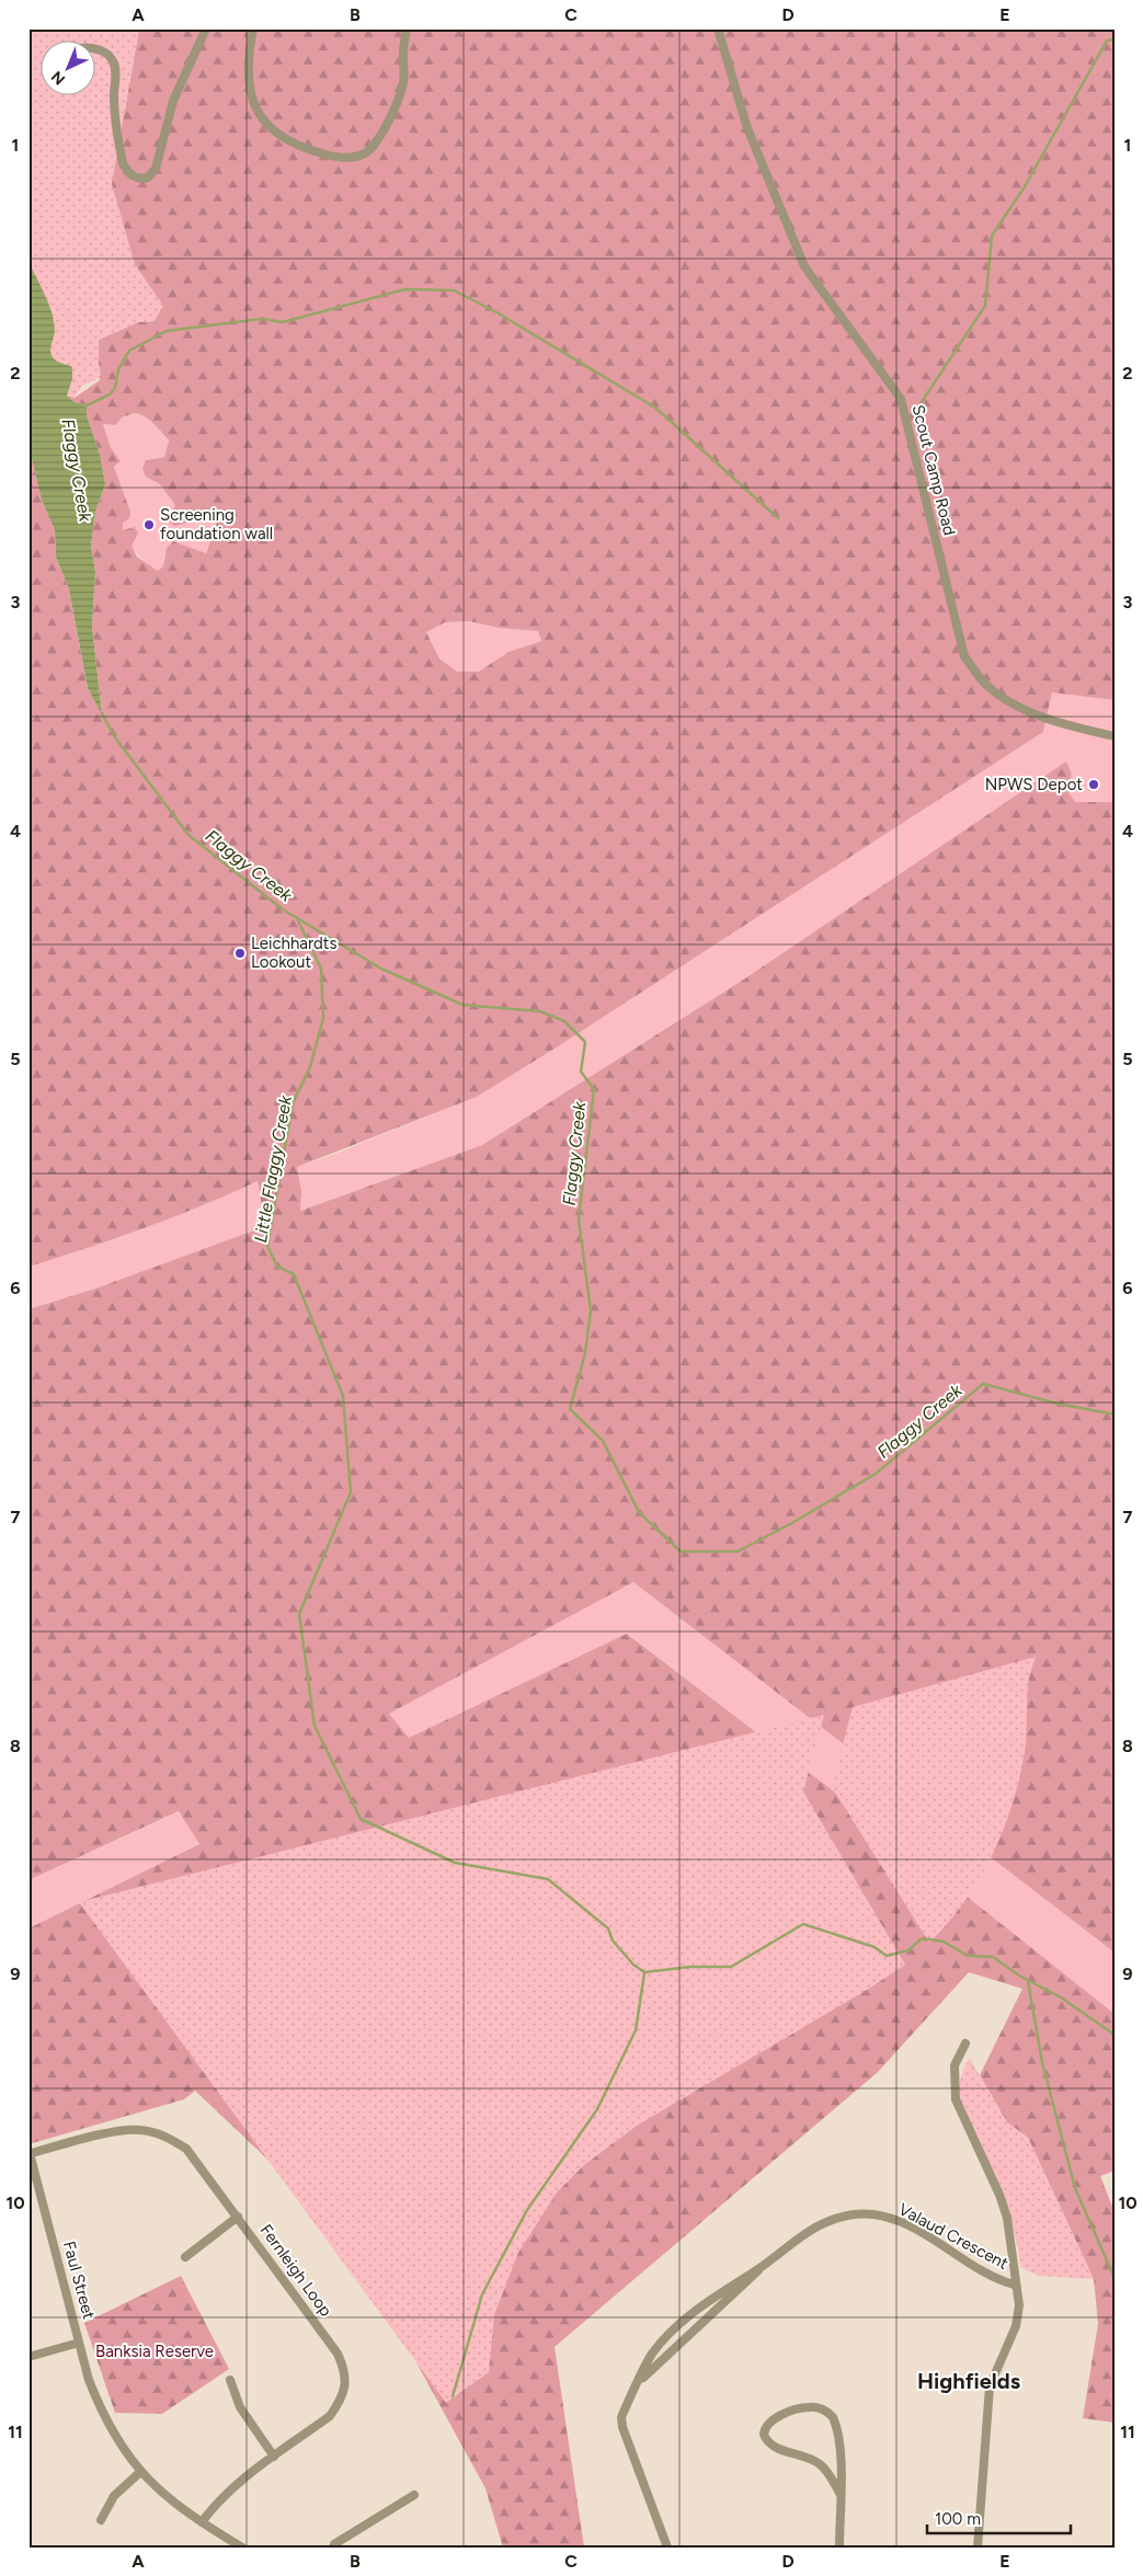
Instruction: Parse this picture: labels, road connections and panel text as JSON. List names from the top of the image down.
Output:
{
  "streets": {
    "street": [
      "Scout Camp Road",
      "Valaud Crescent",
      "Fernleigh Loop",
      "Faul Street"
    ]
  },
  "crossings": [
    ["Fernleigh Loop", "Faul Street"]
  ],
  "districts": ["Highfields"],
  "water": ["Flaggy Creek", "Little Flaggy Creek"],
  "parks": ["Banksia Reserve"],
  "places": ["Screening foundation wall", "NPWS Depot", "Leichhardts Lookout"],
  "scale_bar": "100 m",
  "north": "bottom left",
  "grid": {
    "columns": [
      "A",
      "B",
      "C",
      "D",
      "E"
    ],
    "rows": [
      "1",
      "2",
      "3",
      "4",
      "5",
      "6",
      "7",
      "8",
      "9",
      "10",
      "11"
    ]
  }
}
